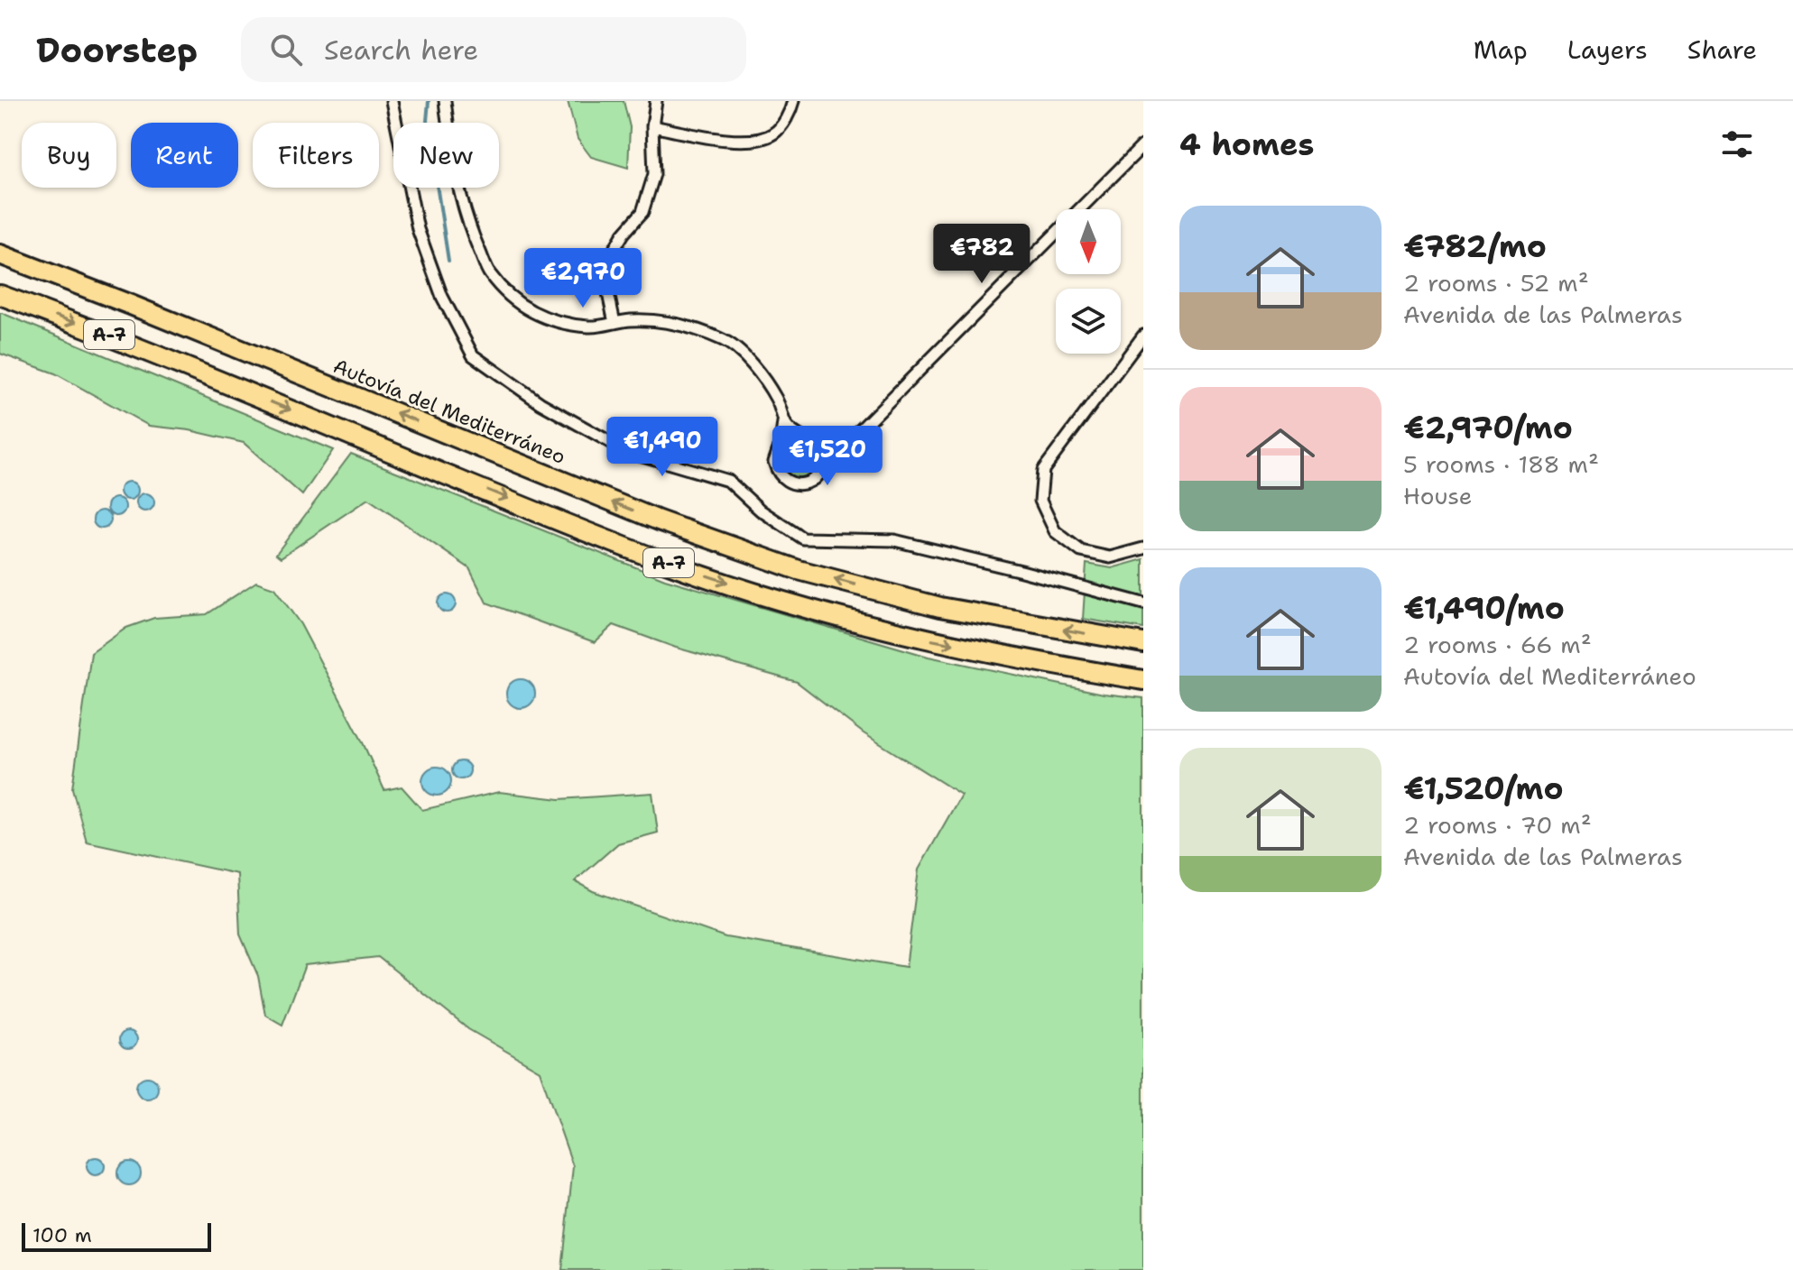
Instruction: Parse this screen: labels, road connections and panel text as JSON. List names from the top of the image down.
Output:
{
  "streets": {
    "highway": ["A-7", "Autovía del Mediterráneo"]
  },
  "scale_bar": "100 m",
  "north": "bottom",
  "page": {
    "header": "Doorstep",
    "search": "Search here",
    "nav": ["Map", "Layers", "Share"],
    "heading": "4 homes",
    "chip": [
      "Buy",
      "Rent",
      "Filters",
      "New"
    ],
    "list": [
      {
        "name": "€782/mo",
        "note": "2 rooms · 52 m² · Avenida de las Palmeras"
      },
      {
        "name": "€2,970/mo",
        "note": "5 rooms · 188 m² · House"
      },
      {
        "name": "€1,490/mo",
        "note": "2 rooms · 66 m² · Autovía del Mediterráneo"
      },
      {
        "name": "€1,520/mo",
        "note": "2 rooms · 70 m² · Avenida de las Palmeras"
      }
    ],
    "price": [
      "€782",
      "€2,970",
      "€1,490",
      "€1,520"
    ],
    "scale": "100 m"
  }
}
